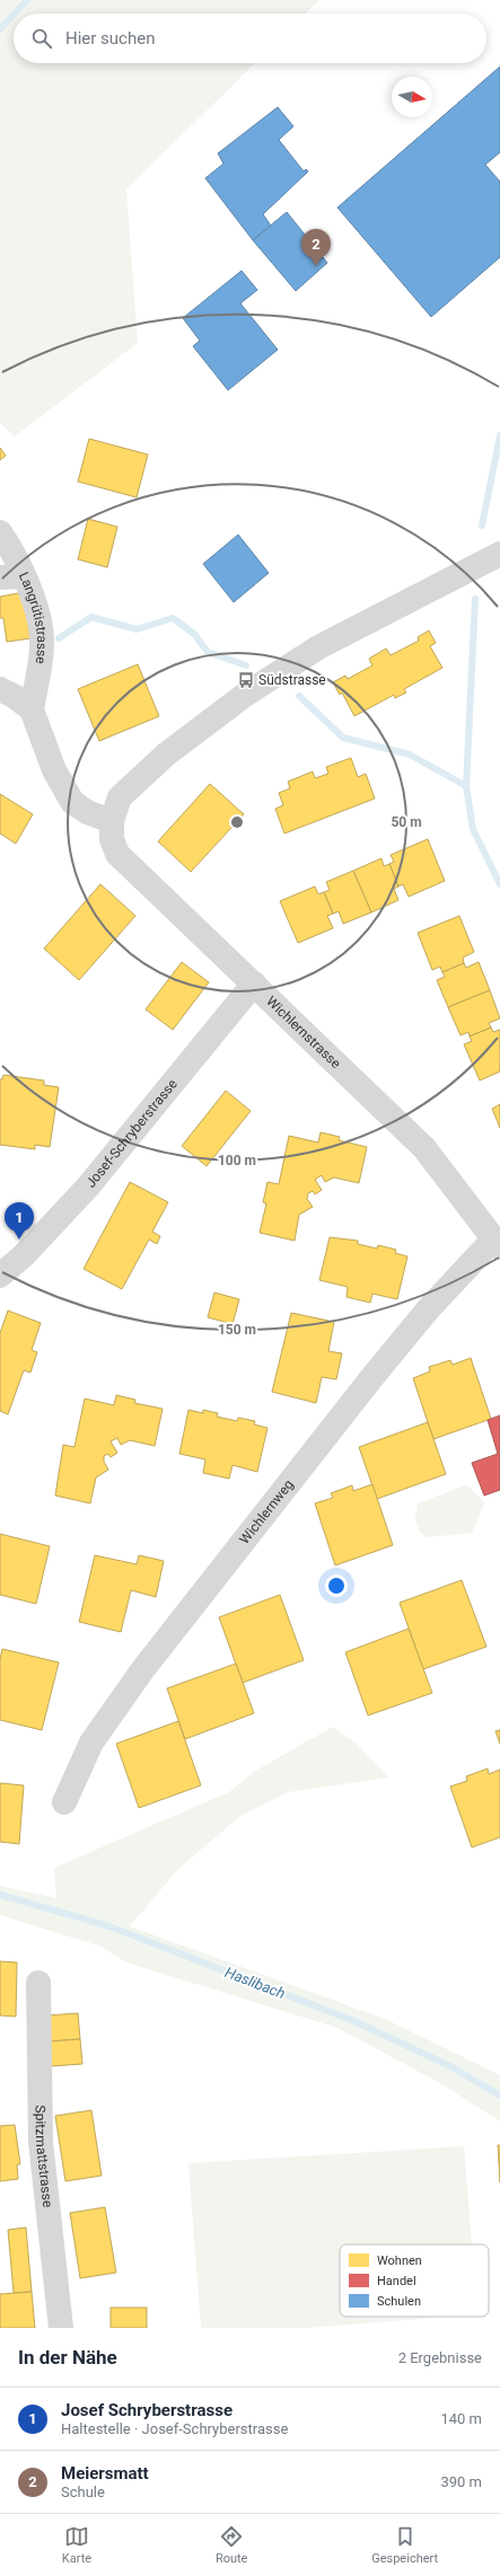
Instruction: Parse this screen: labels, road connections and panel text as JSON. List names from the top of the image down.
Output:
{
  "streets": {
    "street": [
      "Langrütistrasse",
      "Wichlernstrasse",
      "Josef-Schryberstrasse",
      "Wichlernweg",
      "Spitzmattstrasse"
    ]
  },
  "crossings": [
    ["Wichlernstrasse", "Josef-Schryberstrasse"],
    ["Wichlernstrasse", "Wichlernweg"]
  ],
  "water": ["Haslibach"],
  "places": {
    "bus stop": ["Südstrasse"]
  },
  "legend": ["Wohnen", "Handel", "Schulen"],
  "north": "right",
  "page": {
    "search": "Hier suchen",
    "pins": ["2", "1"],
    "heading": ["In der Nähe", "2 Ergebnisse"],
    "list": [
      {
        "mark": "1",
        "name": "Josef Schryberstrasse",
        "note": "Haltestelle · Josef-Schryberstrasse",
        "value": "140 m"
      },
      {
        "mark": "2",
        "name": "Meiersmatt",
        "note": "Schule",
        "value": "390 m"
      }
    ],
    "nav": ["Karte", "Route", "Gespeichert"]
  },
  "rings": ["50 m", "100 m", "150 m"]
}
